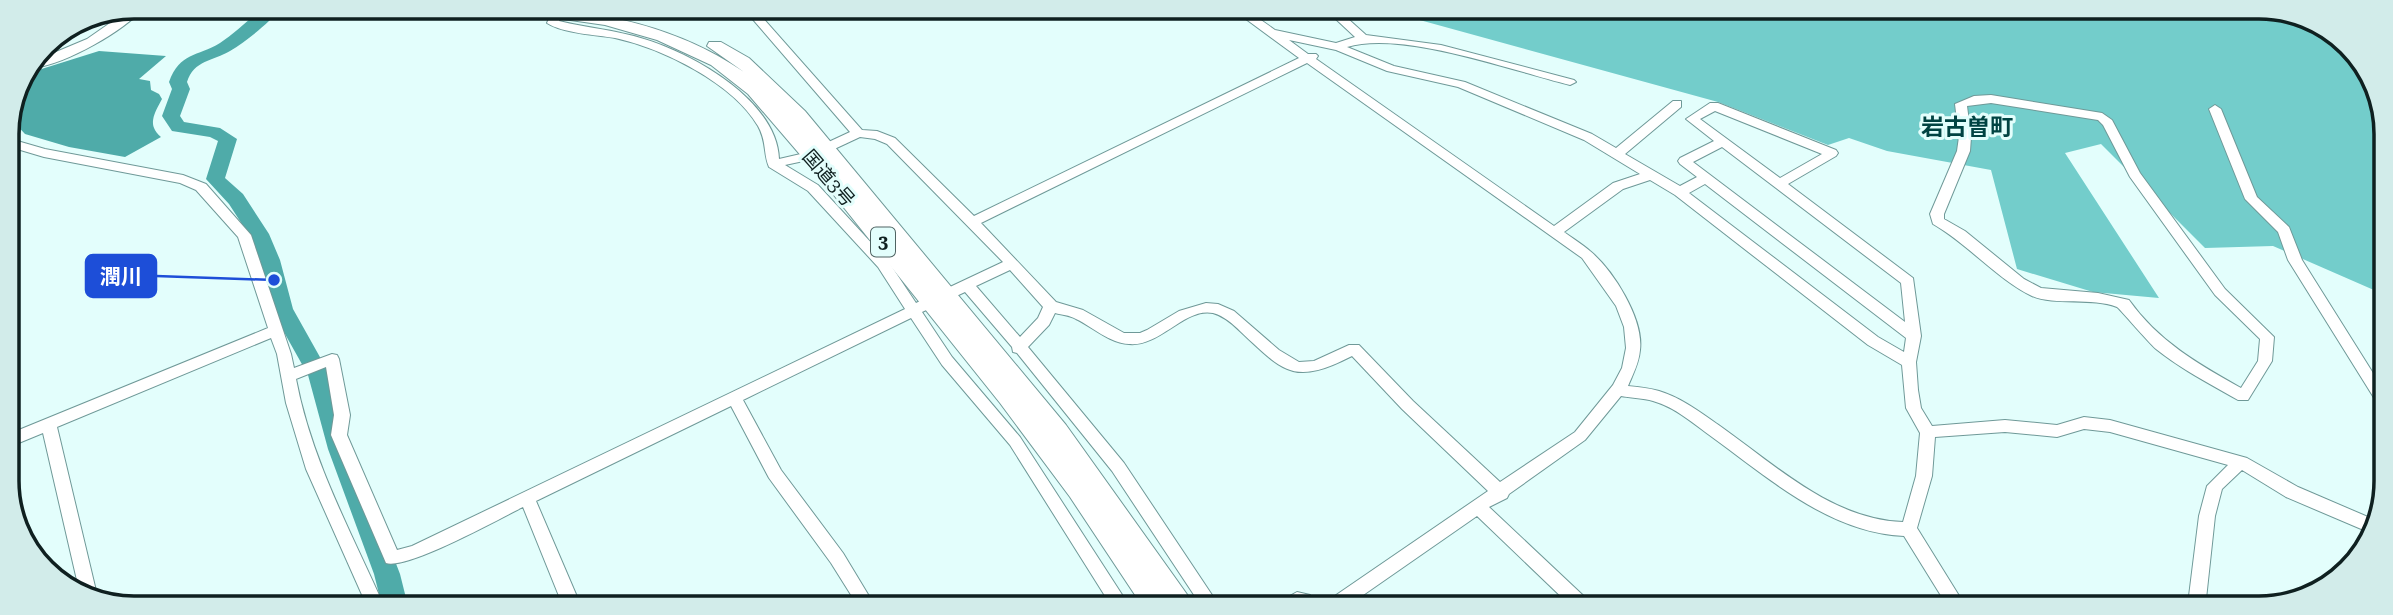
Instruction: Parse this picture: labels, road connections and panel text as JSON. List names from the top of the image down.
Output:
{
  "streets": {
    "highway": ["国道3号", "3"]
  },
  "districts": ["岩古曽町"],
  "places": ["潤川"]
}
